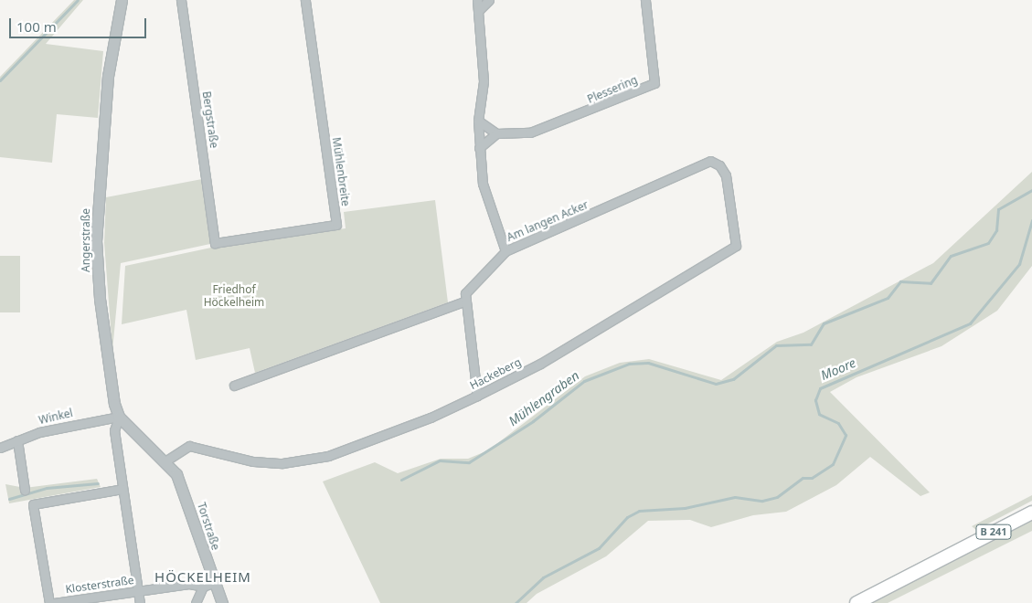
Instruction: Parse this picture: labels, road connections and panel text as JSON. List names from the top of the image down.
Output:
{
  "streets": {
    "main road": ["B 241"],
    "street": [
      "Plessering",
      "Bergstraße",
      "Mühlenbreite",
      "Am langen Acker",
      "Angerstraße",
      "Hackeberg",
      "Winkel",
      "Torstraße",
      "Klosterstraße"
    ]
  },
  "crossings": [
    ["Bergstraße", "Mühlenbreite"],
    ["Am langen Acker", "Hackeberg"],
    ["Angerstraße", "Winkel"],
    ["Hackeberg", "Torstraße"]
  ],
  "districts": ["HÖCKELHEIM"],
  "water": ["Moore", "Mühlengraben"],
  "parks": ["Friedhof Höckelheim"],
  "scale_bar": "100 m"
}
